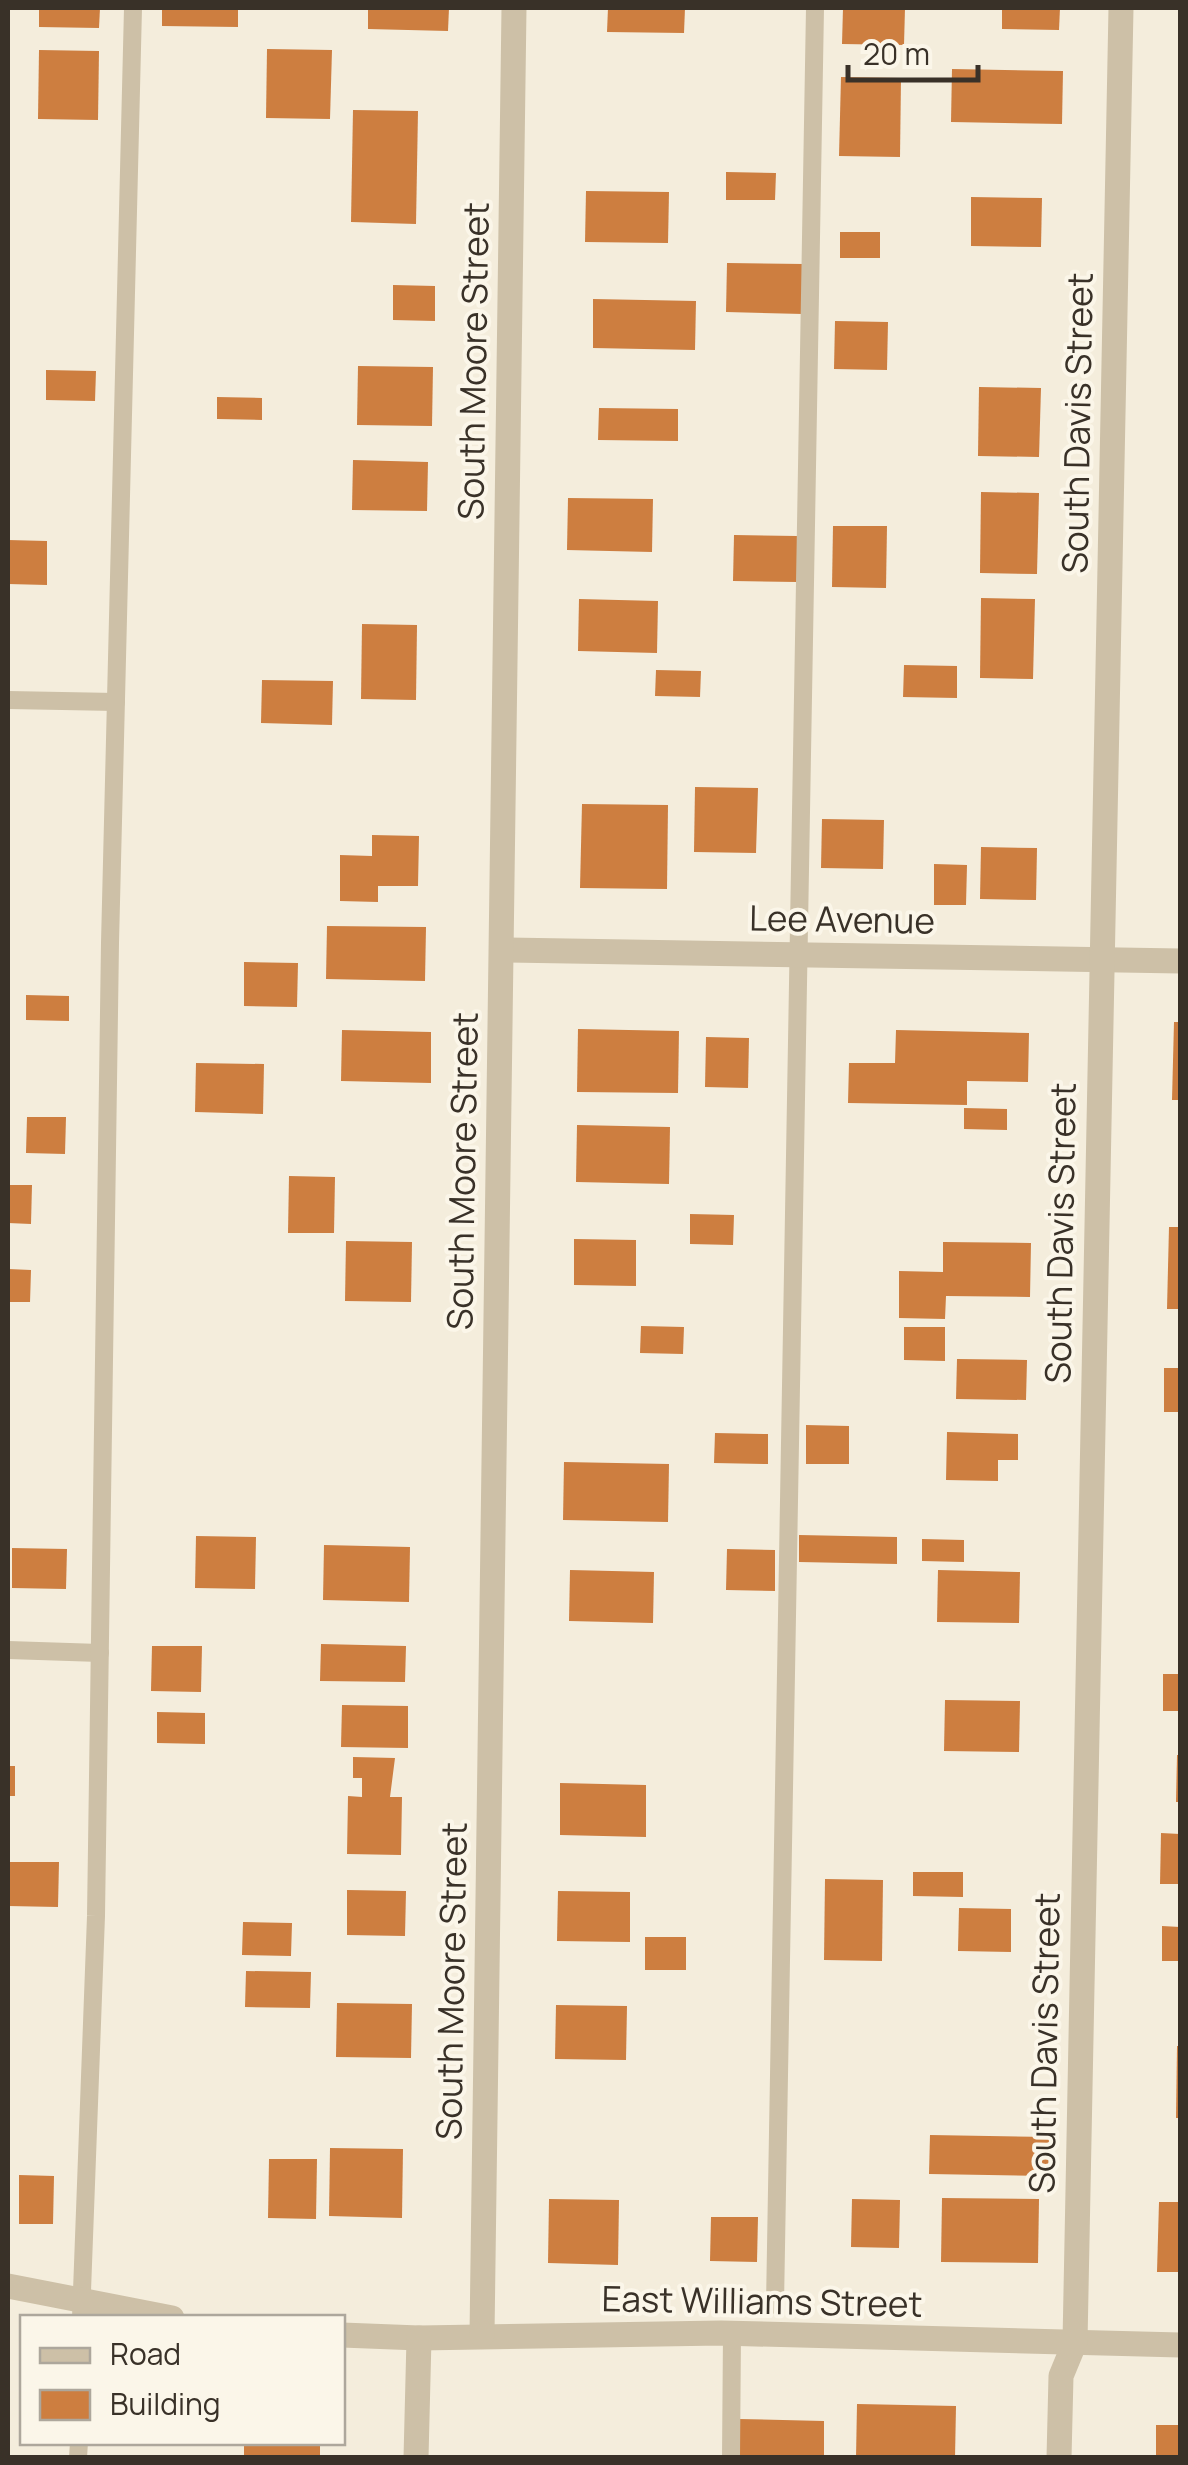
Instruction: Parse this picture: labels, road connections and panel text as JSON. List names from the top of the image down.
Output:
{
  "streets": {
    "street": [
      "South Moore Street",
      "South Davis Street",
      "Lee Avenue",
      "East Williams Street"
    ]
  },
  "crossings": [
    ["South Moore Street", "Lee Avenue"],
    ["South Moore Street", "East Williams Street"],
    ["South Davis Street", "Lee Avenue"],
    ["South Davis Street", "East Williams Street"]
  ],
  "legend": ["Road", "Building"],
  "scale_bar": "20 m"
}
